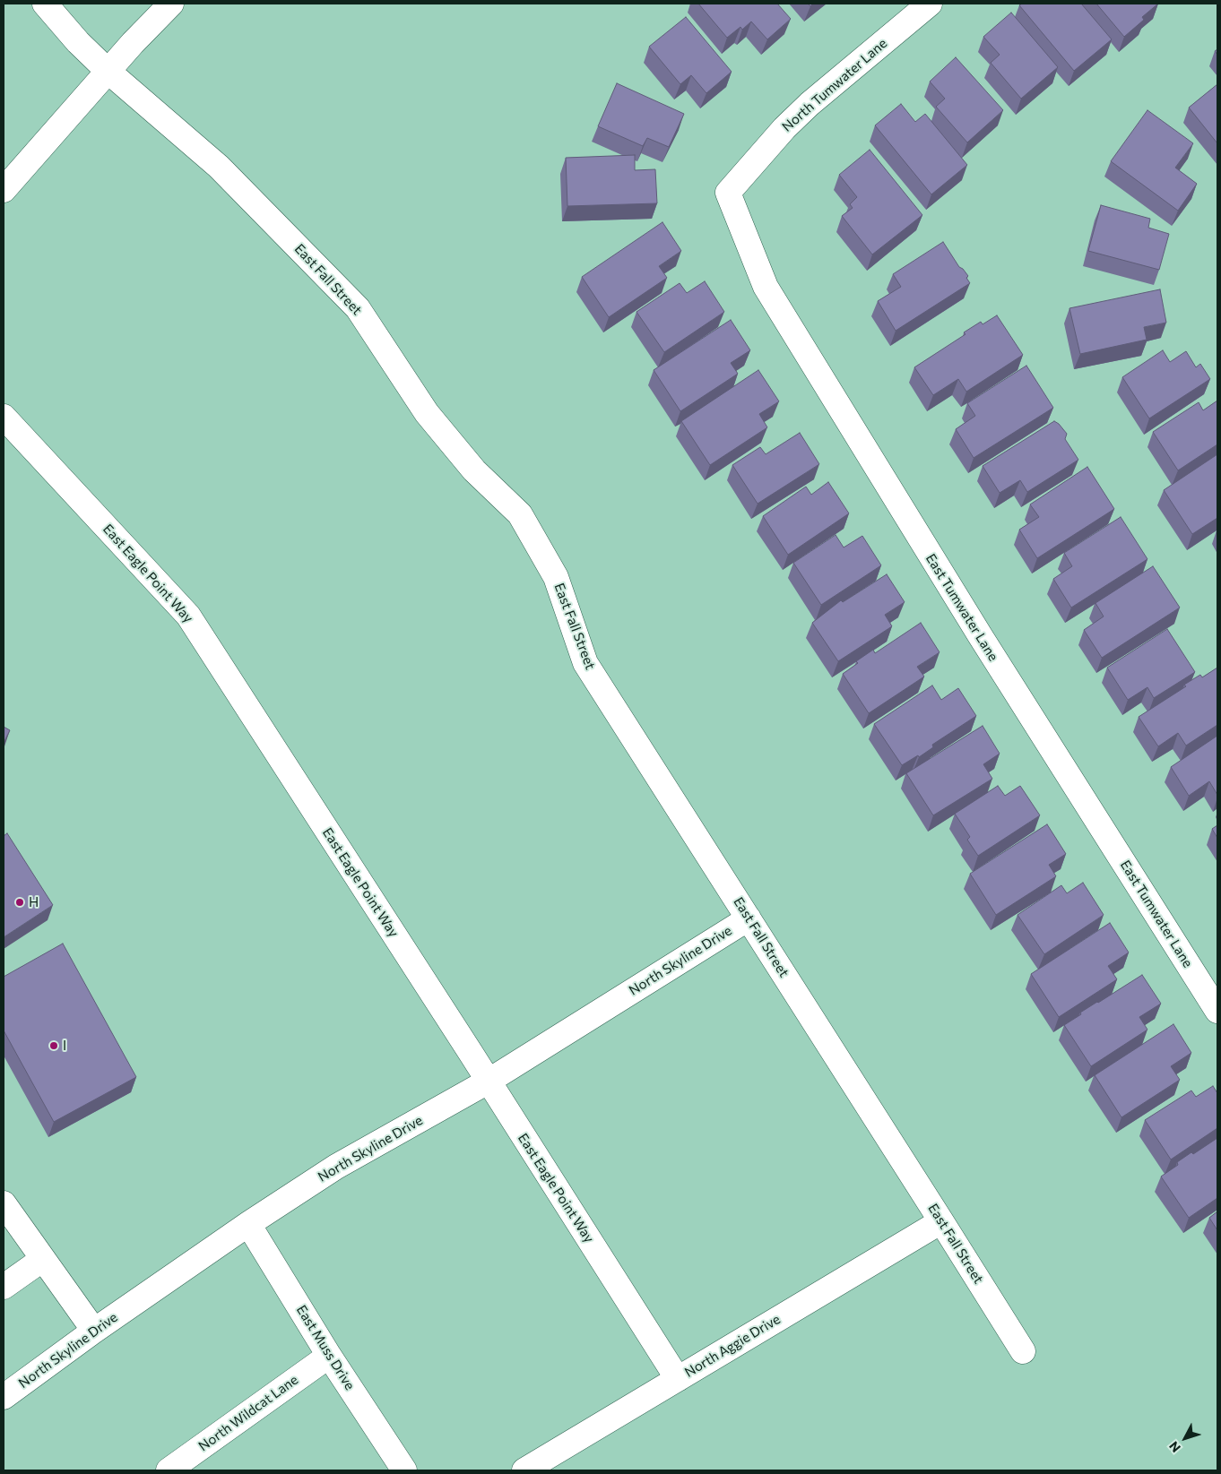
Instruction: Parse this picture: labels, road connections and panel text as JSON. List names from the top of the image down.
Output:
{
  "streets": {
    "street": [
      "North Tumwater Lane",
      "East Fall Street",
      "East Eagle Point Way",
      "East Tumwater Lane",
      "North Skyline Drive",
      "North Aggie Drive",
      "East Muss Drive",
      "North Wildcat Lane"
    ]
  },
  "crossings": [
    ["North Tumwater Lane", "East Tumwater Lane"],
    ["East Fall Street", "North Skyline Drive"],
    ["East Fall Street", "North Aggie Drive"],
    ["East Eagle Point Way", "North Skyline Drive"],
    ["East Eagle Point Way", "North Aggie Drive"],
    ["North Skyline Drive", "East Muss Drive"],
    ["East Muss Drive", "North Wildcat Lane"]
  ],
  "places": ["H", "I"],
  "north": "bottom left"
}
